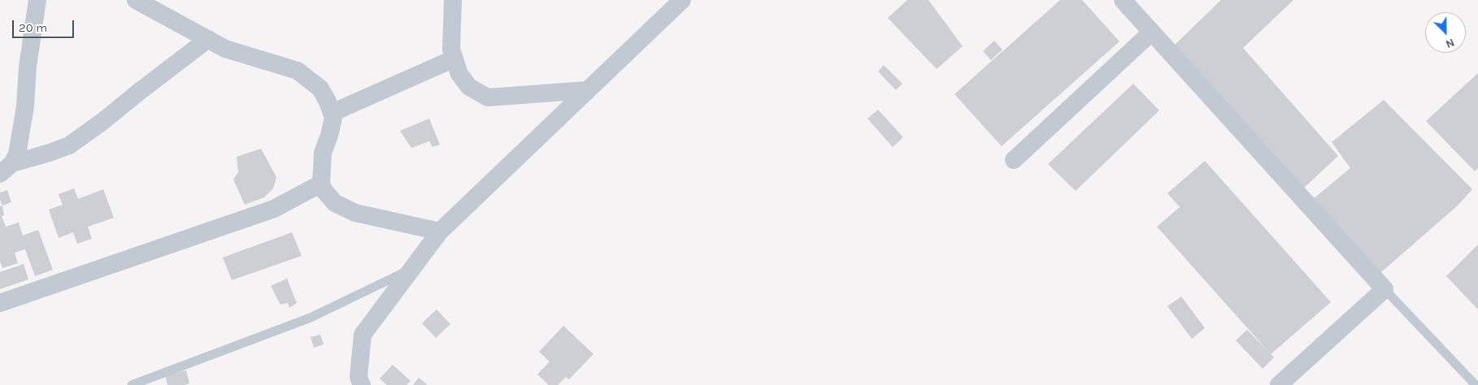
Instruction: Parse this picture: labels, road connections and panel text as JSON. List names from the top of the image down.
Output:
{
  "scale_bar": "20 m",
  "north": "bottom right"
}
